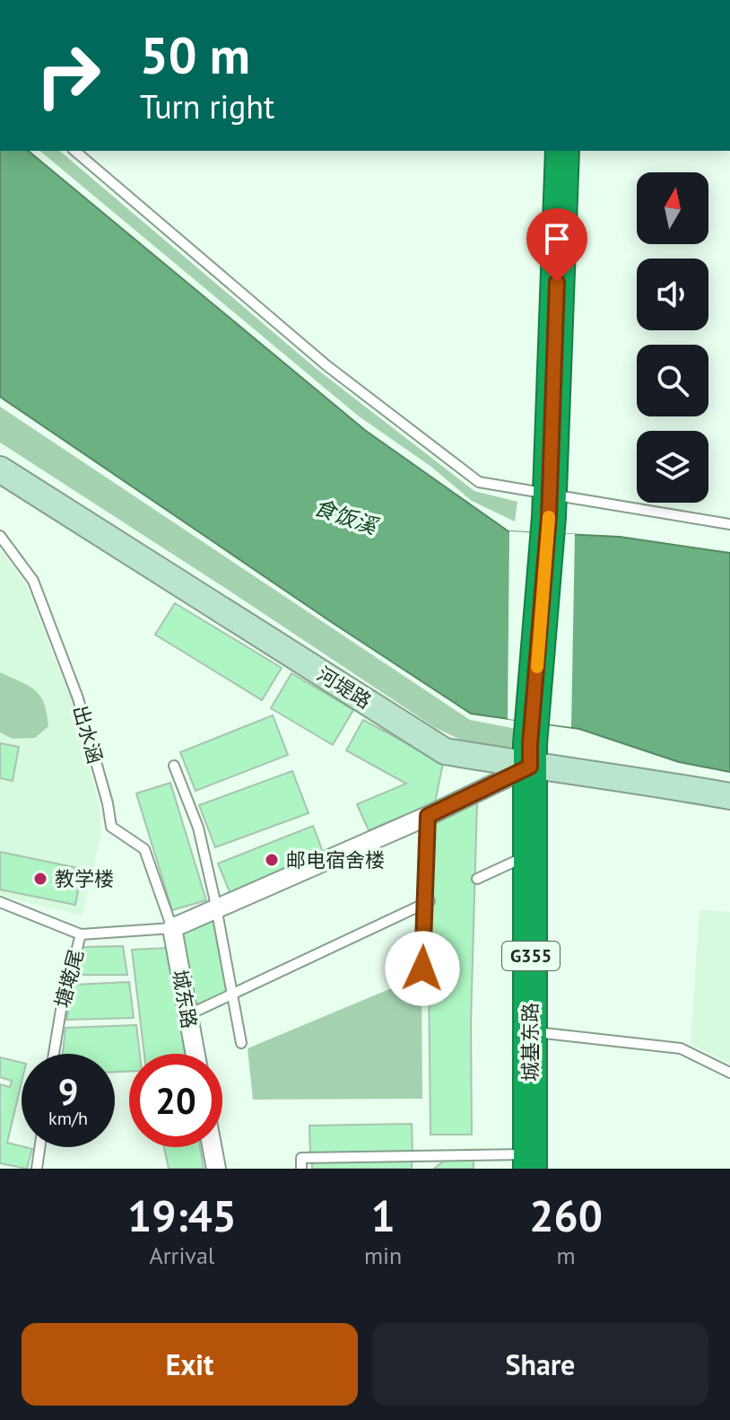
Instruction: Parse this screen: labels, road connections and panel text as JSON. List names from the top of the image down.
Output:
{
  "streets": {
    "highway": ["G355", "城基东路"],
    "street": ["河堤路", "城东路"],
    "lane": ["出水涵", "塘墘尾"]
  },
  "crossings": [
    ["河堤路", "G355"],
    ["河堤路", "城基东路"],
    ["出水涵", "塘墘尾"],
    ["出水涵", "城东路"],
    ["G355", "城基东路"],
    ["塘墘尾", "城东路"]
  ],
  "water": ["食饭溪"],
  "places": ["邮电宿舍楼", "教学楼"],
  "north": "top",
  "page": {
    "turn": ["50 m", "Turn right"],
    "speed": "9 km/h",
    "limit": "20",
    "eta": [
      "19:45",
      "Arrival",
      "1",
      "min",
      "260",
      "m"
    ],
    "buttons": ["Exit", "Share"]
  }
}
